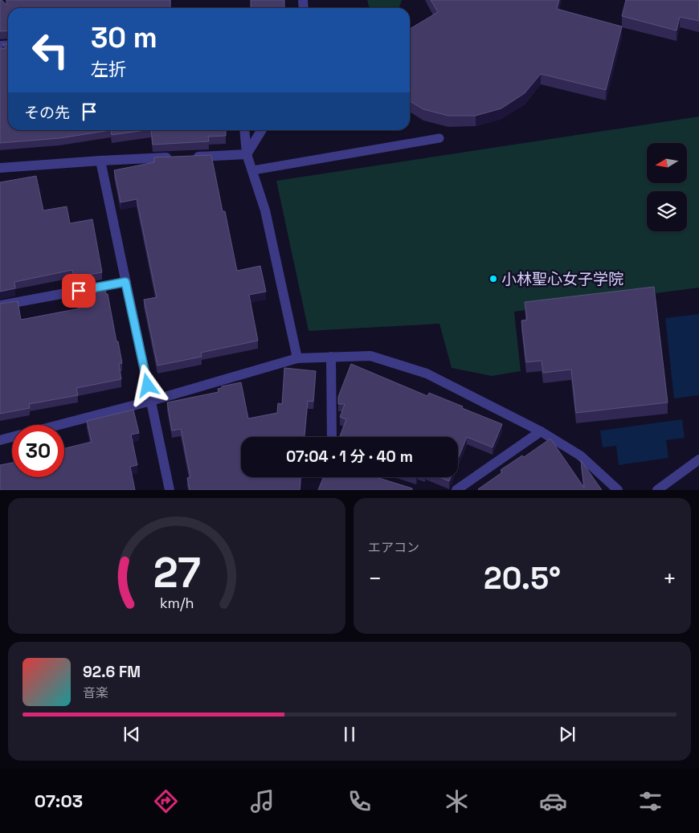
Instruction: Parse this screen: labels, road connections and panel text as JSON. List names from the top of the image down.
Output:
{
  "places": ["小林聖心女子学院"],
  "north": "left",
  "page": {
    "turn": ["30 m", "左折"],
    "then": "その先",
    "limit": "30",
    "trip": "07:04 · 1 分 · 40 m",
    "tile": "エアコン",
    "heat": ["−", "20.5°", "+"],
    "song": ["92.6 FM", "音楽"],
    "tabs": "07:03",
    "gauge": ["27", "km/h"]
  }
}
